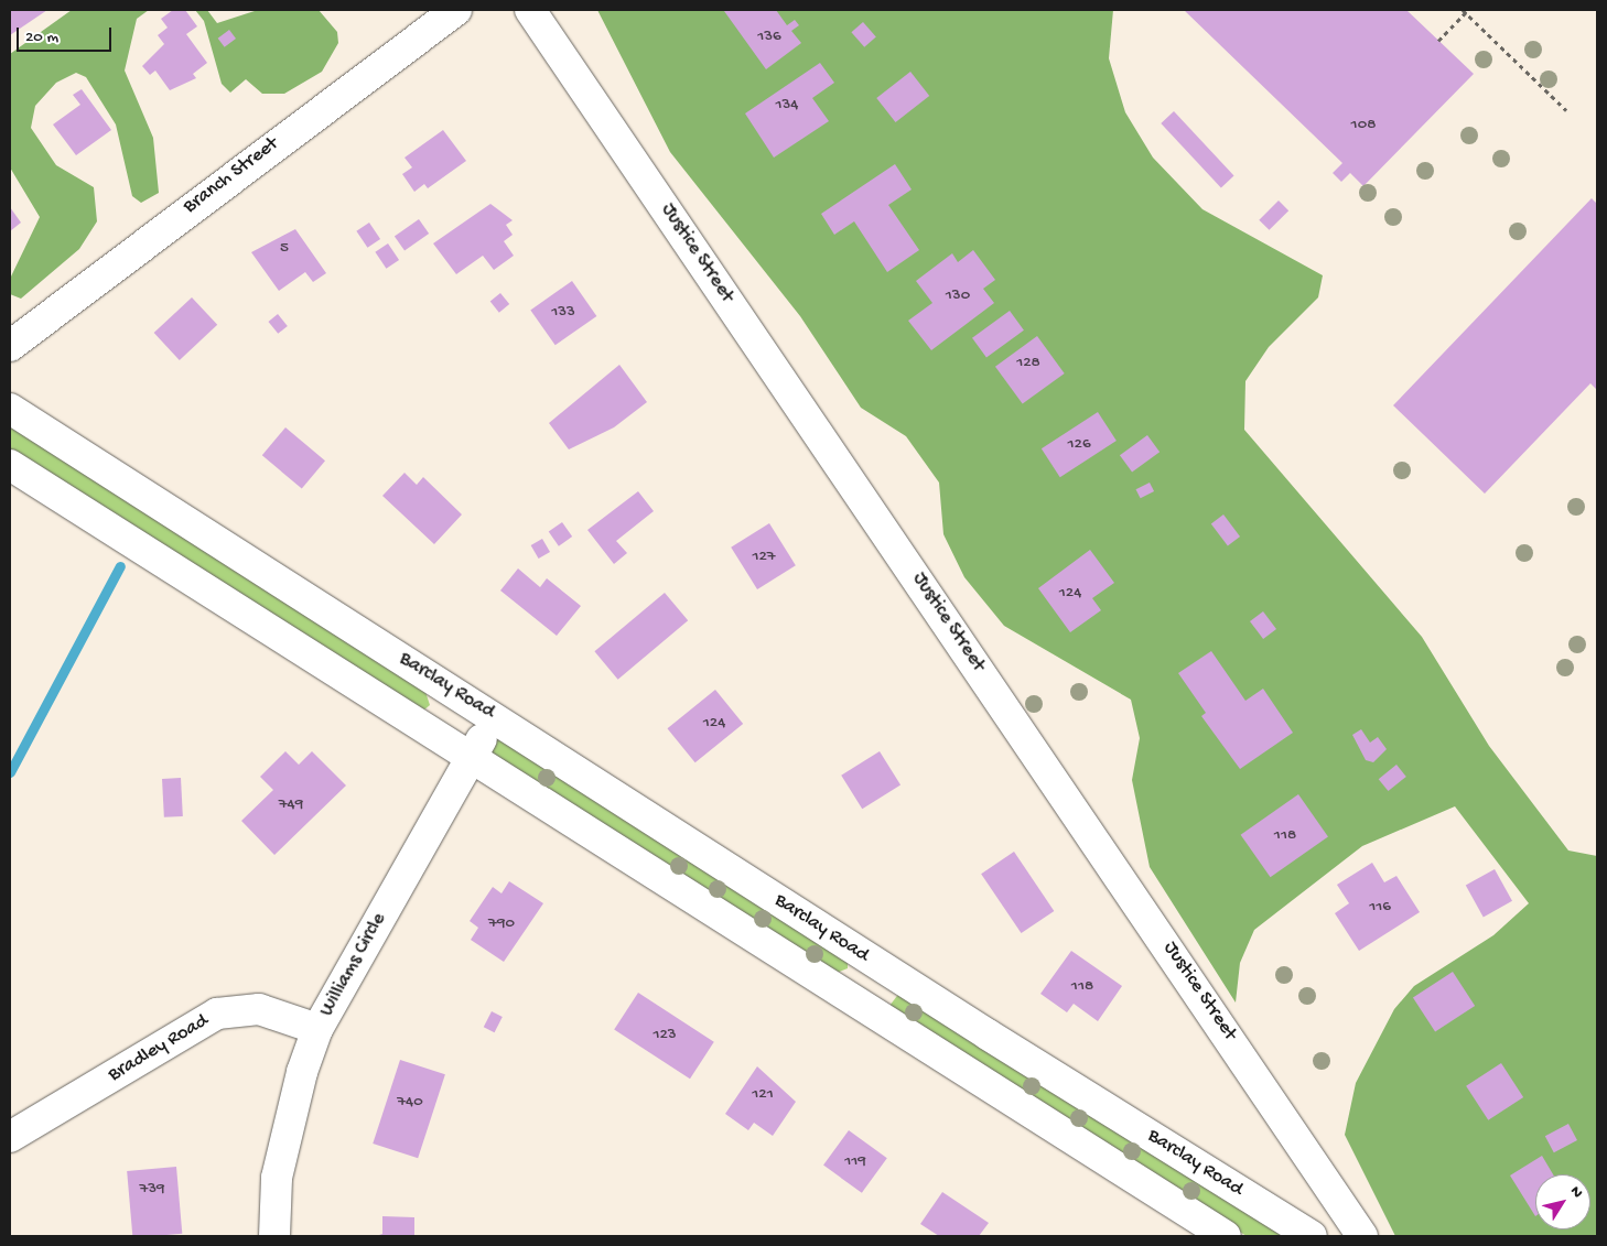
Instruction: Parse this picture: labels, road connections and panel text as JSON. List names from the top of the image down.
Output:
{
  "streets": {
    "street": [
      "Branch Street",
      "Justice Street",
      "Barclay Road",
      "Williams Circle",
      "Bradley Road"
    ]
  },
  "crossings": [
    ["Barclay Road", "Williams Circle"],
    ["Williams Circle", "Bradley Road"]
  ],
  "house_numbers": [
    "136",
    "134",
    "108",
    "5",
    "130",
    "133",
    "128",
    "126",
    "127",
    "124",
    "124",
    "749",
    "118",
    "116",
    "790",
    "118",
    "123",
    "121",
    "740",
    "119",
    "739"
  ],
  "scale_bar": "20 m",
  "north": "top right"
}
